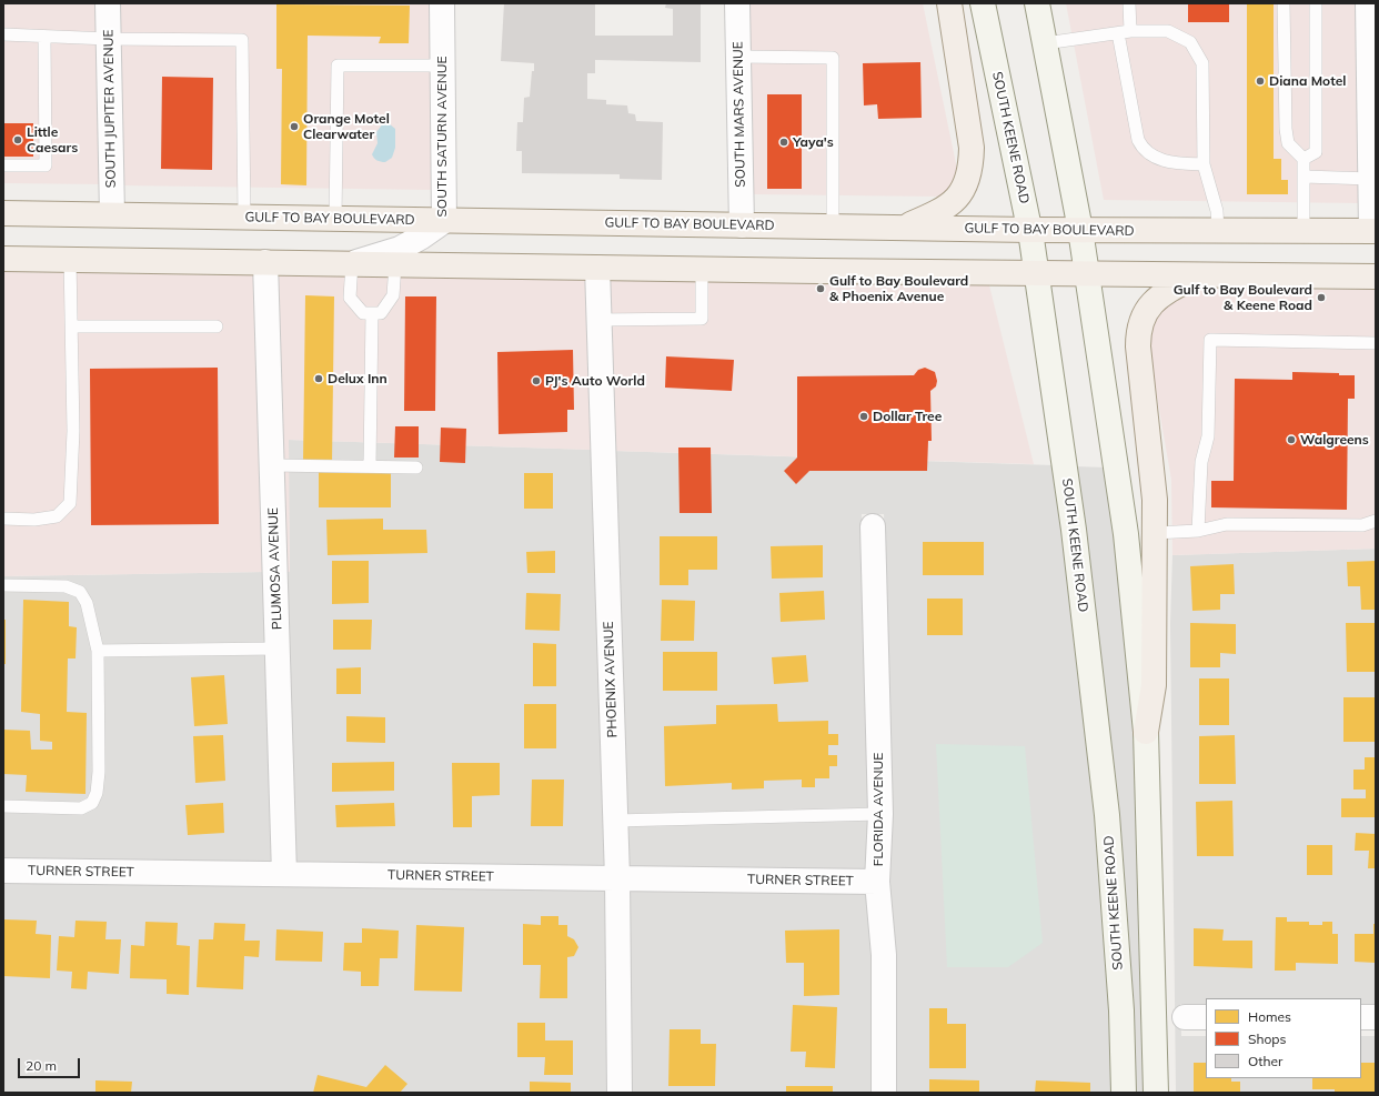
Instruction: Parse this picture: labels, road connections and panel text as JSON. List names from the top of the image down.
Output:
{
  "streets": {
    "main road": ["SOUTH KEENE ROAD", "GULF TO BAY BOULEVARD"],
    "street": [
      "SOUTH JUPITER AVENUE",
      "SOUTH MARS AVENUE",
      "SOUTH SATURN AVENUE",
      "PLUMOSA AVENUE",
      "PHOENIX AVENUE",
      "FLORIDA AVENUE",
      "TURNER STREET"
    ]
  },
  "crossings": [
    ["SOUTH JUPITER AVENUE", "GULF TO BAY BOULEVARD"],
    ["SOUTH MARS AVENUE", "GULF TO BAY BOULEVARD"],
    ["SOUTH SATURN AVENUE", "GULF TO BAY BOULEVARD"],
    ["SOUTH KEENE ROAD", "GULF TO BAY BOULEVARD"],
    ["PLUMOSA AVENUE", "TURNER STREET"],
    ["PHOENIX AVENUE", "TURNER STREET"],
    ["FLORIDA AVENUE", "TURNER STREET"]
  ],
  "places": [
    "Diana Motel",
    "Orange Motel Clearwater",
    "Little Caesars",
    "Yaya's",
    "Gulf to Bay Boulevard & Phoenix Avenue",
    "Gulf to Bay Boulevard & Keene Road",
    "Delux Inn",
    "PJ's Auto World",
    "Dollar Tree",
    "Walgreens"
  ],
  "legend": ["Homes", "Shops", "Other"],
  "scale_bar": "20 m"
}
